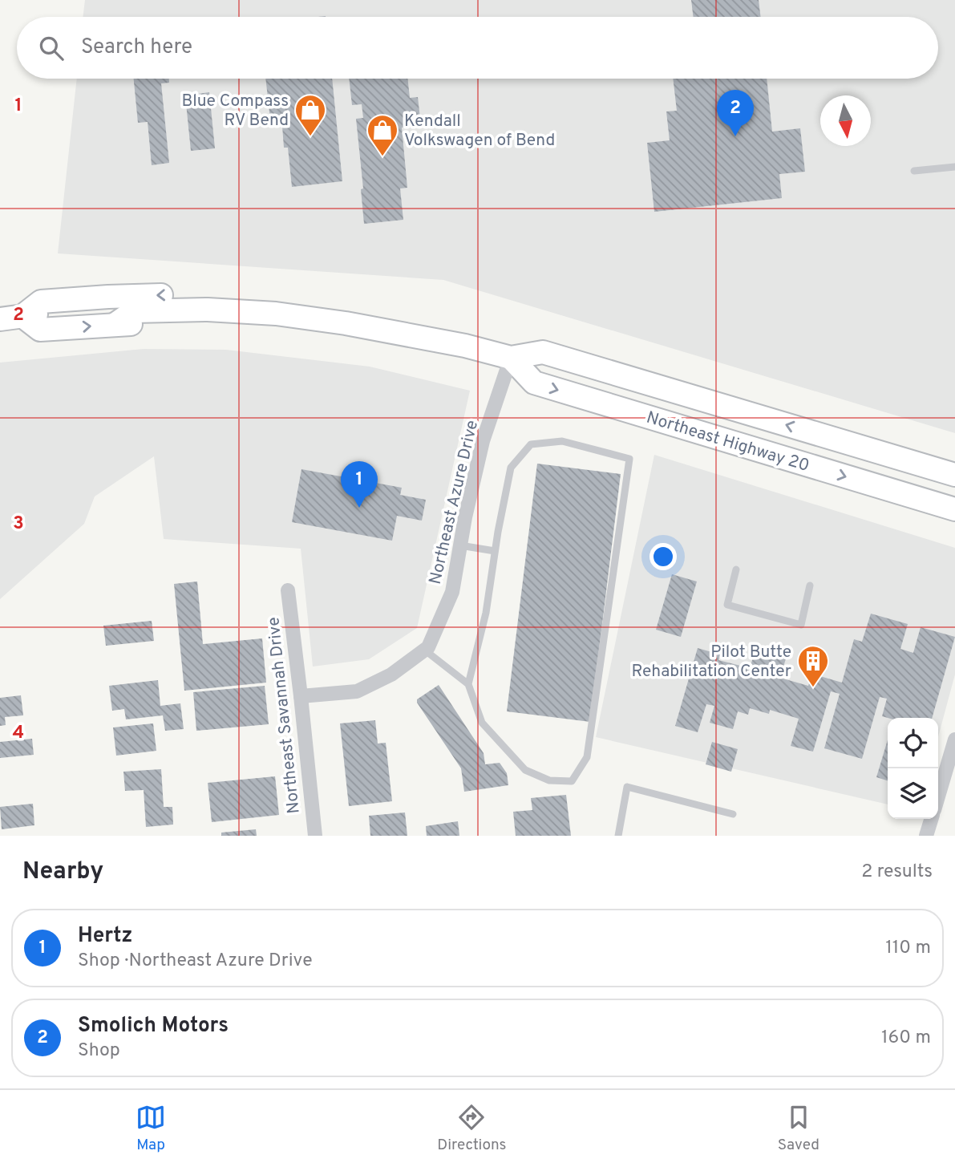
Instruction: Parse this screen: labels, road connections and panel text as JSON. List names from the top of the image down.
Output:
{
  "streets": {
    "main road": ["Northeast Highway 20"],
    "street": ["Northeast Azure Drive", "Northeast Savannah Drive"]
  },
  "crossings": [
    ["Northeast Highway 20", "Northeast Azure Drive"],
    ["Northeast Azure Drive", "Northeast Savannah Drive"]
  ],
  "places": {
    "shop": ["Blue Compass RV Bend", "Kendall Volkswagen of Bend"],
    "building": ["Pilot Butte Rehabilitation Center"]
  },
  "north": "bottom",
  "page": {
    "search": "Search here",
    "pins": ["2", "1"],
    "heading": ["Nearby", "2 results"],
    "list": [
      {
        "mark": "1",
        "name": "Hertz",
        "note": "Shop · Northeast Azure Drive",
        "value": "110 m"
      },
      {
        "mark": "2",
        "name": "Smolich Motors",
        "note": "Shop",
        "value": "160 m"
      }
    ],
    "nav": ["Map", "Directions", "Saved"]
  },
  "grid": {
    "rows": [
      "1",
      "2",
      "3",
      "4"
    ]
  }
}
